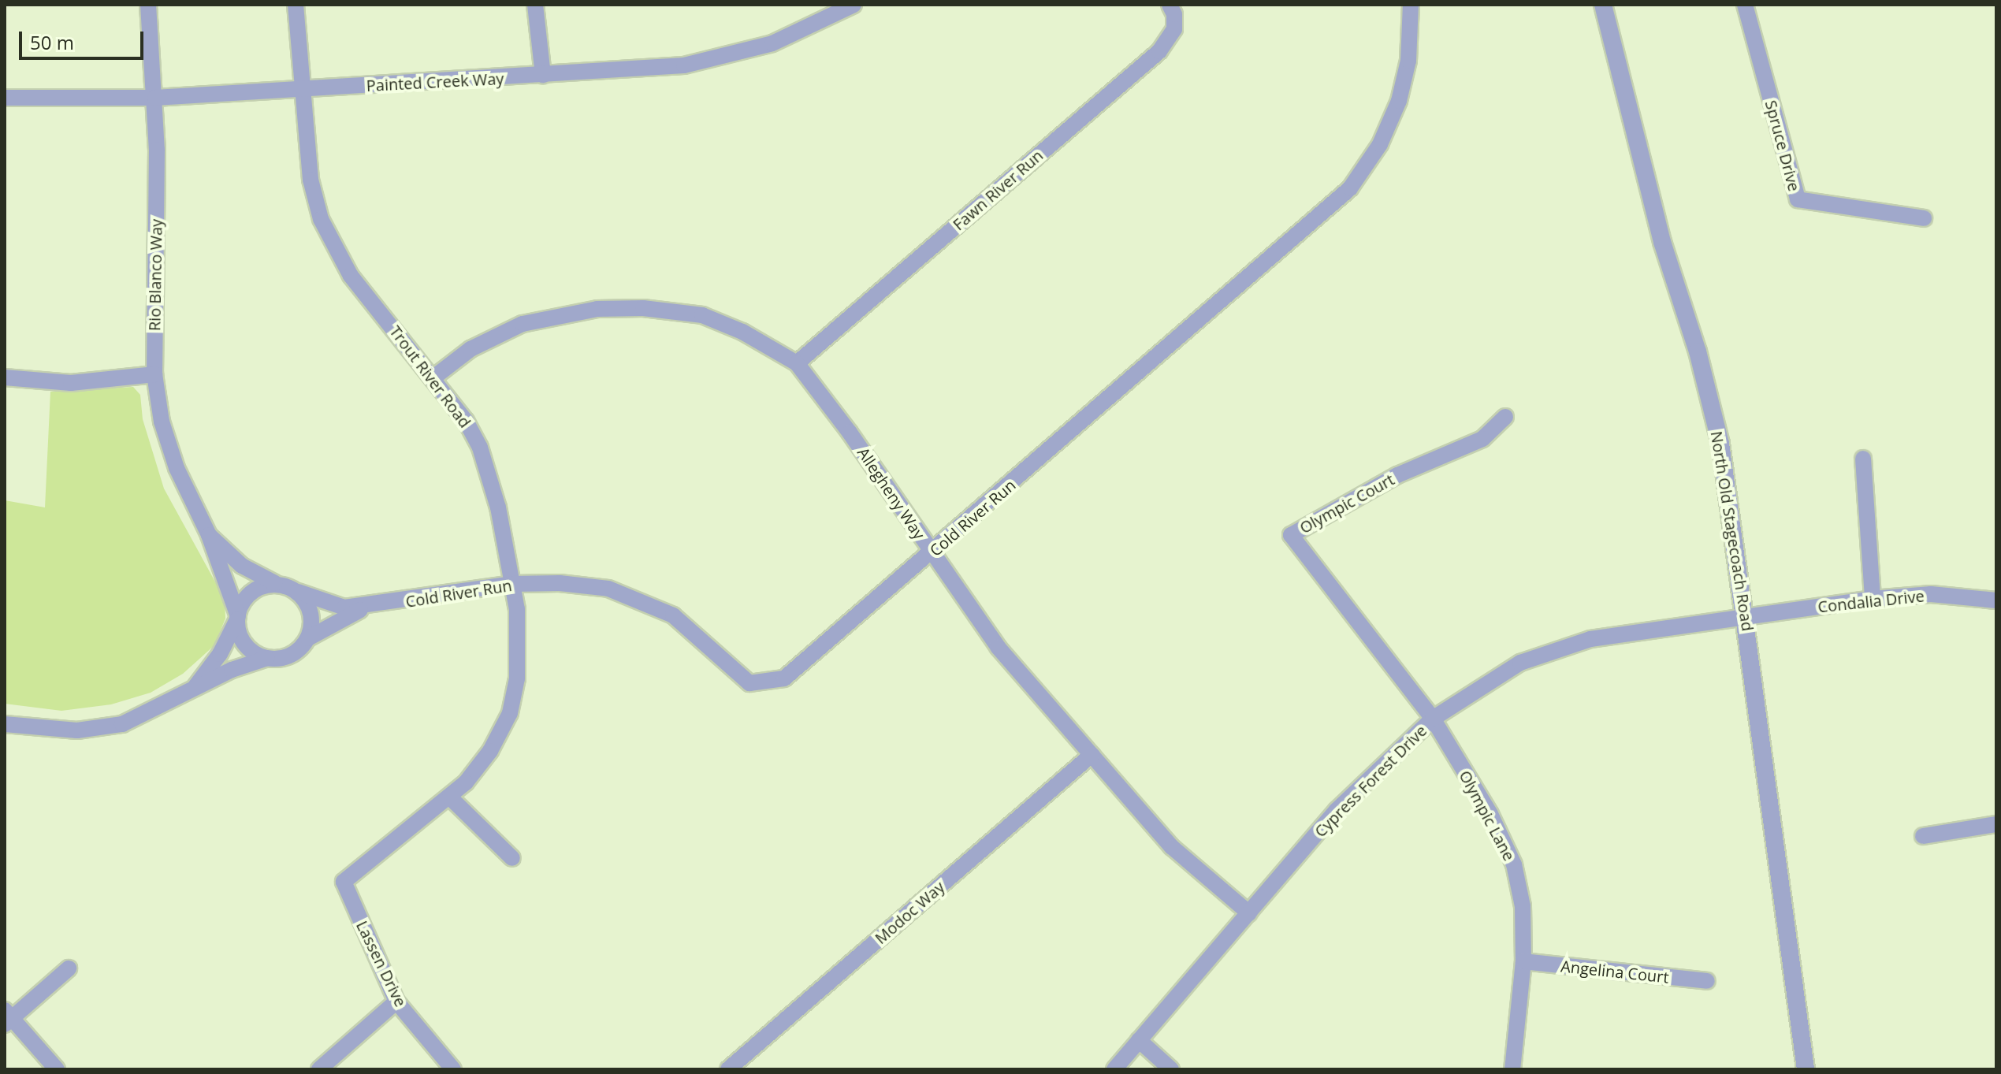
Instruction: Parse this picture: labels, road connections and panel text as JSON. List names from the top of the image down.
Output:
{
  "streets": {
    "street": [
      "Painted Creek Way",
      "Spruce Drive",
      "Fawn River Run",
      "Rio Blanco Way",
      "Trout River Road",
      "Allegheny Way",
      "Olympic Court",
      "Cold River Run",
      "North Old Stagecoach Road",
      "Condalia Drive",
      "Cypress Forest Drive",
      "Olympic Lane",
      "Modoc Way",
      "Lassen Drive",
      "Angelina Court"
    ]
  },
  "crossings": [
    ["Painted Creek Way", "Rio Blanco Way"],
    ["Painted Creek Way", "Trout River Road"],
    ["Fawn River Run", "Allegheny Way"],
    ["Rio Blanco Way", "Cold River Run"],
    ["Trout River Road", "Allegheny Way"],
    ["Trout River Road", "Cold River Run"],
    ["Trout River Road", "Lassen Drive"],
    ["Allegheny Way", "Cold River Run"],
    ["Allegheny Way", "Cypress Forest Drive"],
    ["Allegheny Way", "Modoc Way"],
    ["Olympic Court", "Cypress Forest Drive"],
    ["Olympic Court", "Olympic Lane"],
    ["North Old Stagecoach Road", "Condalia Drive"],
    ["North Old Stagecoach Road", "Cypress Forest Drive"],
    ["Condalia Drive", "Cypress Forest Drive"],
    ["Cypress Forest Drive", "Olympic Lane"],
    ["Olympic Lane", "Angelina Court"]
  ],
  "scale_bar": "50 m"
}
